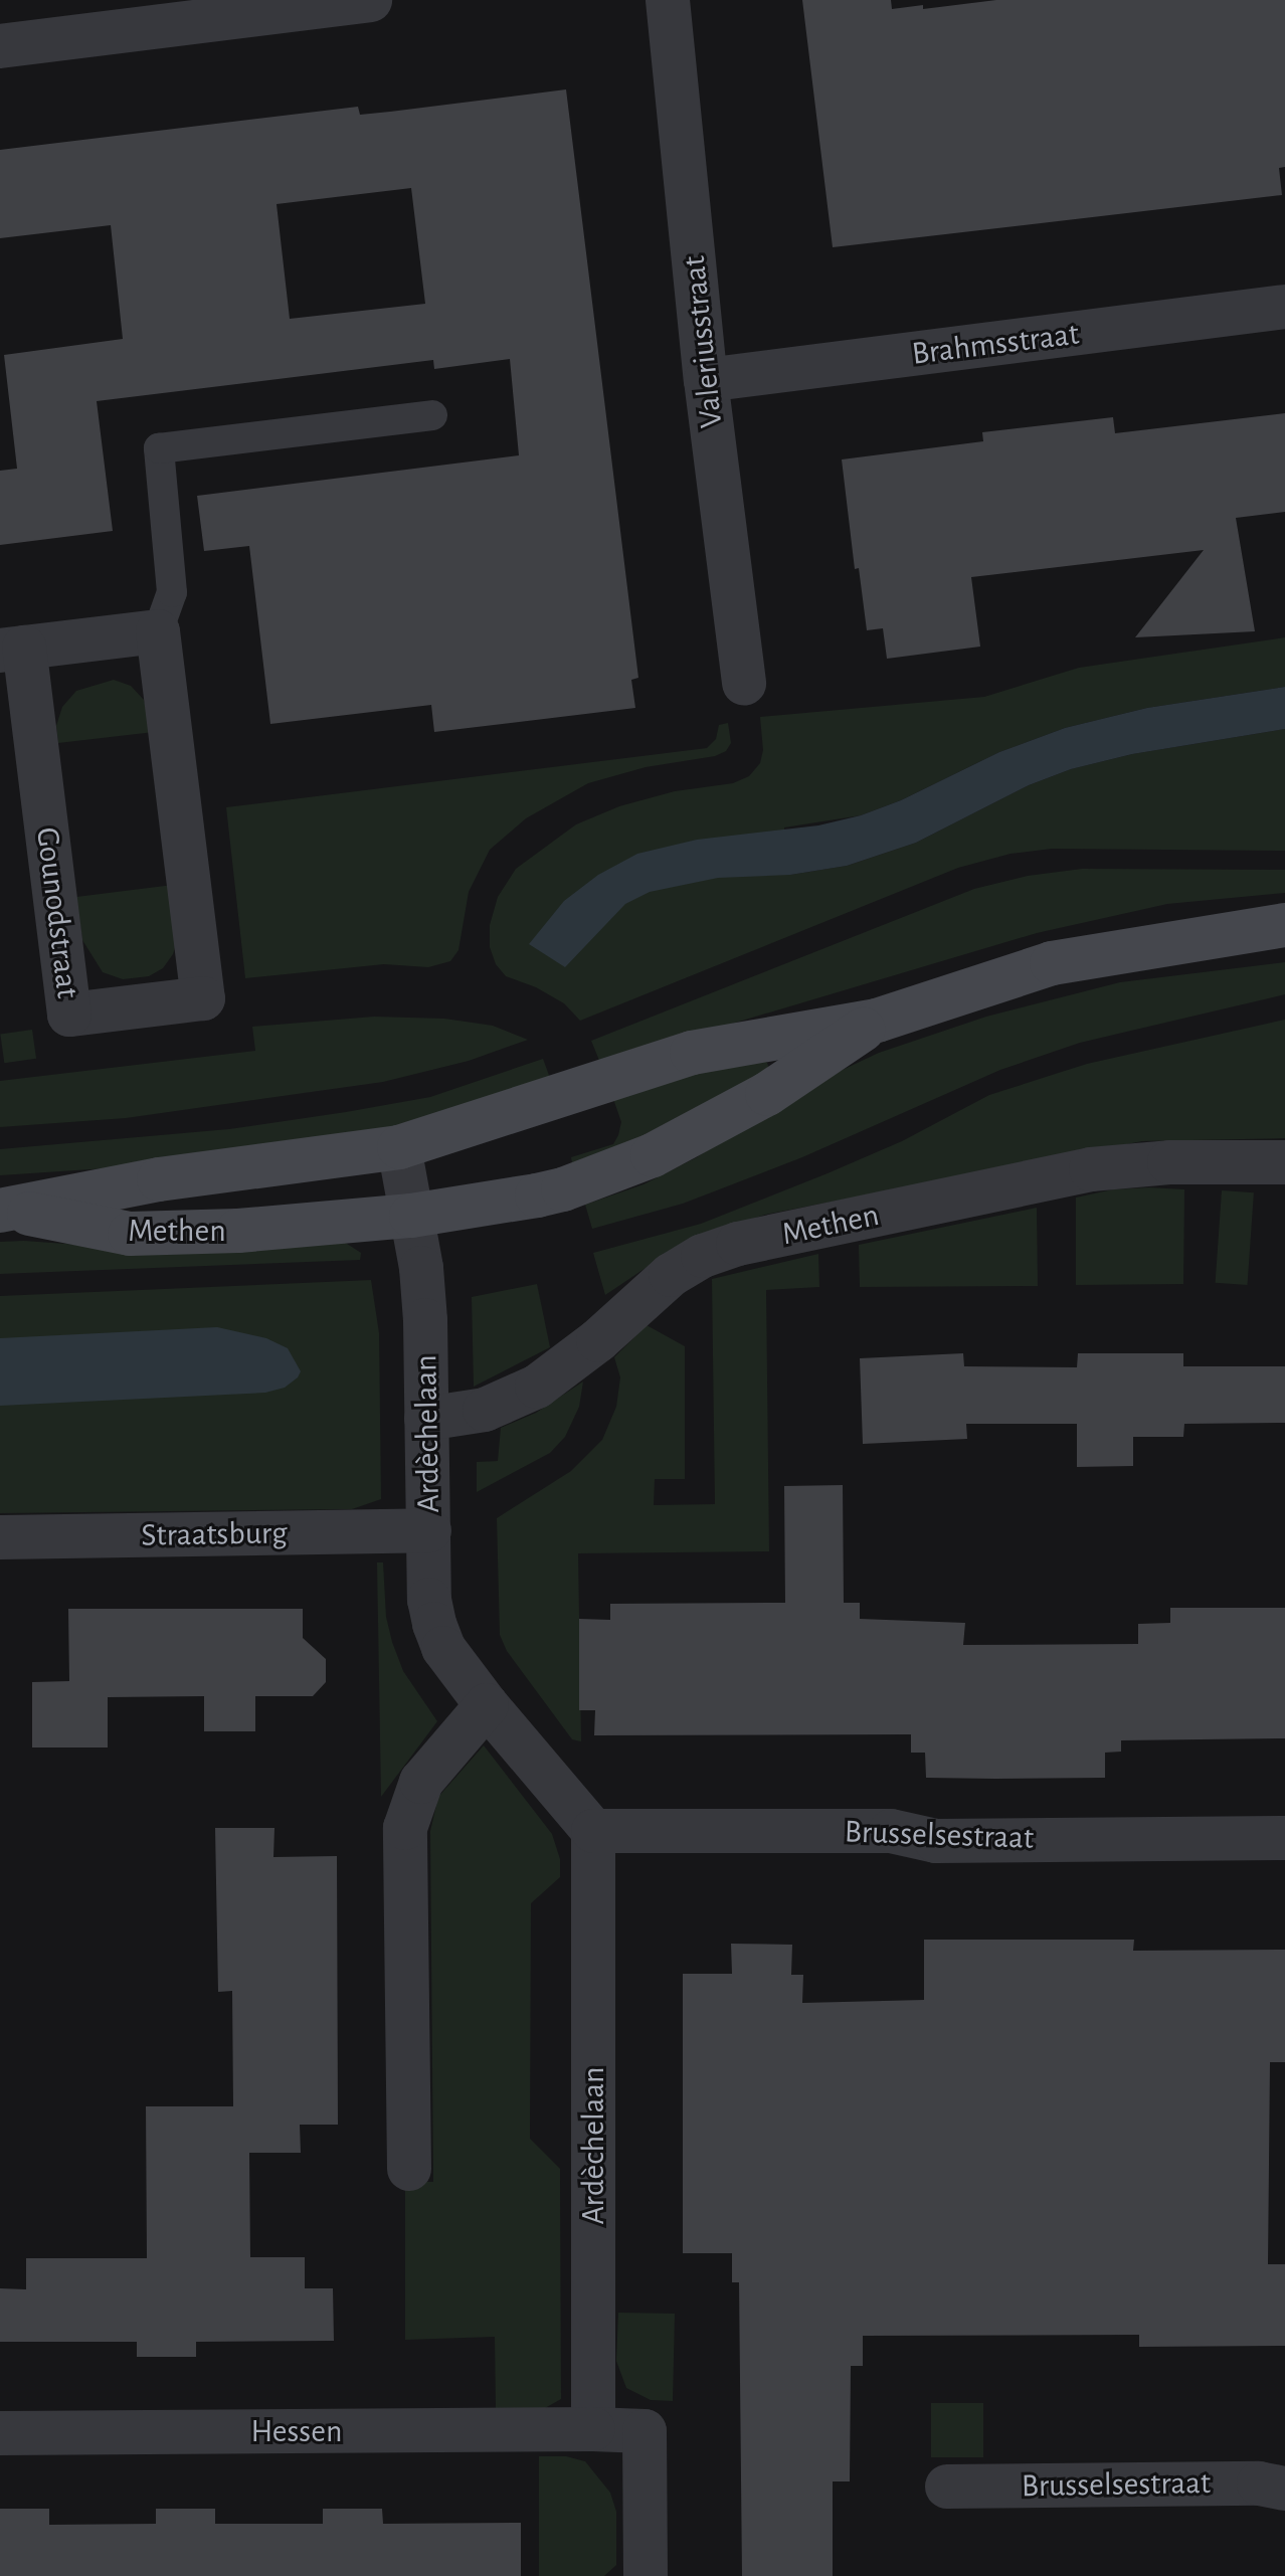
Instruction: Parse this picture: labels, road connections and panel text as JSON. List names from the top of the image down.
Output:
{
  "streets": {
    "street": [
      "Valeriusstraat",
      "Brahmsstraat",
      "Gounodstraat",
      "Methen",
      "Ardèchelaan",
      "Straatsburg",
      "Brusselsestraat",
      "Hessen"
    ]
  },
  "crossings": [
    ["Valeriusstraat", "Brahmsstraat"],
    ["Methen", "Ardèchelaan"],
    ["Ardèchelaan", "Straatsburg"],
    ["Ardèchelaan", "Brusselsestraat"],
    ["Ardèchelaan", "Hessen"]
  ]
}
